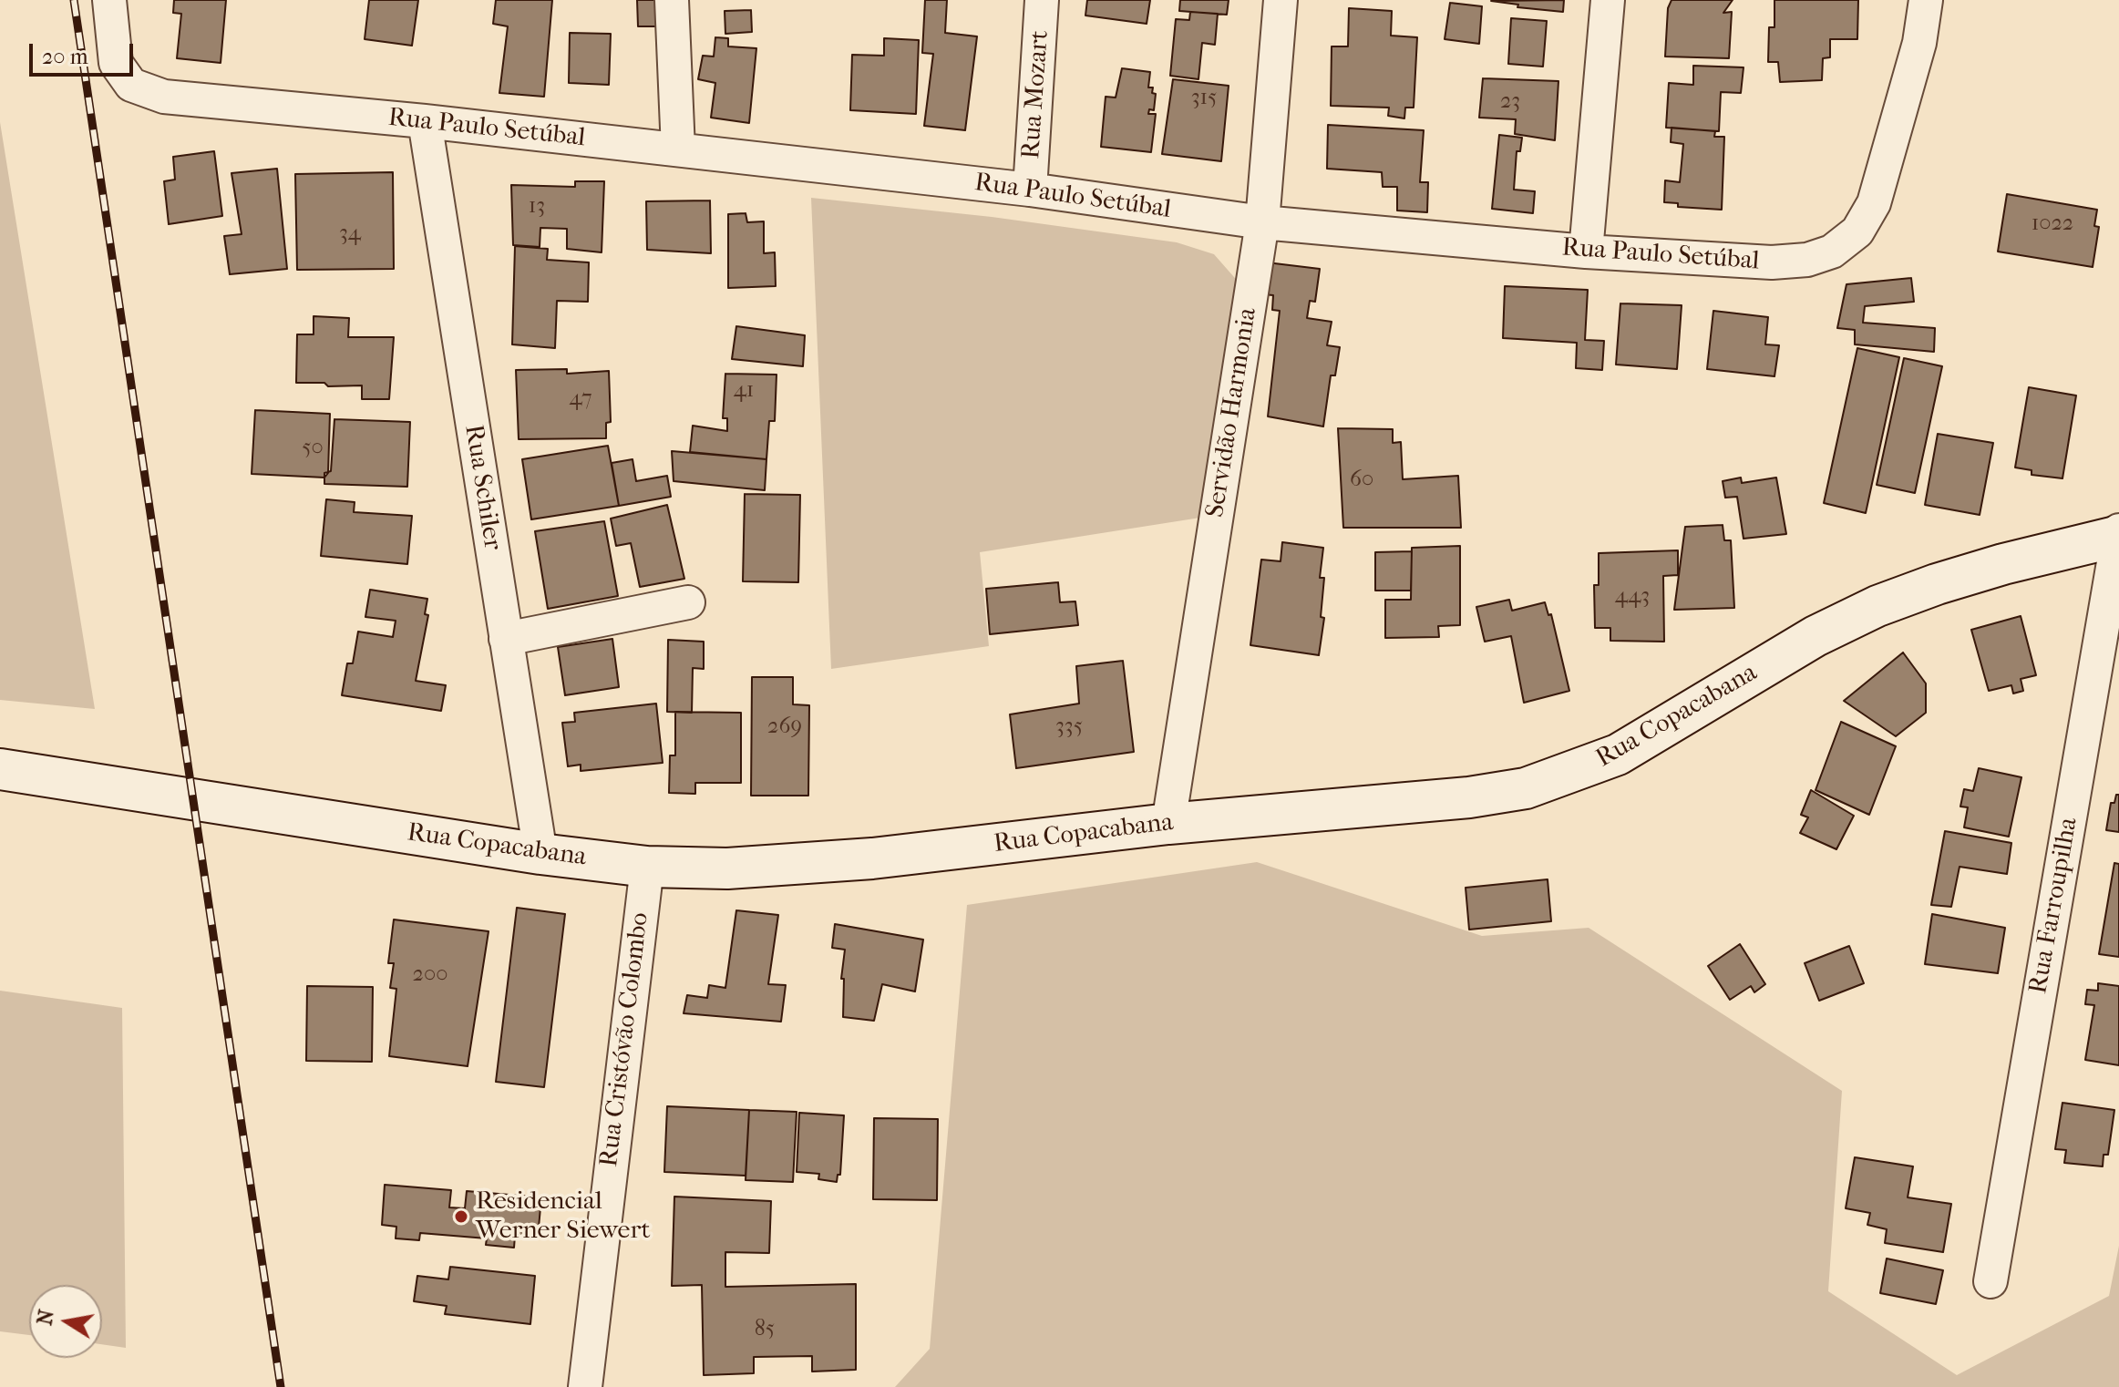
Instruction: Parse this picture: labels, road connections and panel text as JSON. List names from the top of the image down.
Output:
{
  "streets": {
    "main road": ["Rua Copacabana"],
    "street": [
      "Rua Mozart",
      "Rua Paulo Setúbal",
      "Servidão Harmonia",
      "Rua Schiler",
      "Rua Farroupilha",
      "Rua Cristóvão Colombo"
    ]
  },
  "crossings": [
    ["Rua Mozart", "Rua Paulo Setúbal"],
    ["Rua Paulo Setúbal", "Servidão Harmonia"],
    ["Rua Paulo Setúbal", "Rua Schiler"],
    ["Servidão Harmonia", "Rua Copacabana"],
    ["Rua Schiler", "Rua Copacabana"],
    ["Rua Copacabana", "Rua Farroupilha"],
    ["Rua Copacabana", "Rua Cristóvão Colombo"]
  ],
  "places": ["Residencial Werner Siewert"],
  "house_numbers": [
    "315",
    "23",
    "13",
    "1022",
    "34",
    "41",
    "47",
    "50",
    "60",
    "443",
    "269",
    "335",
    "200",
    "85"
  ],
  "scale_bar": "20 m",
  "north": "left"
}
